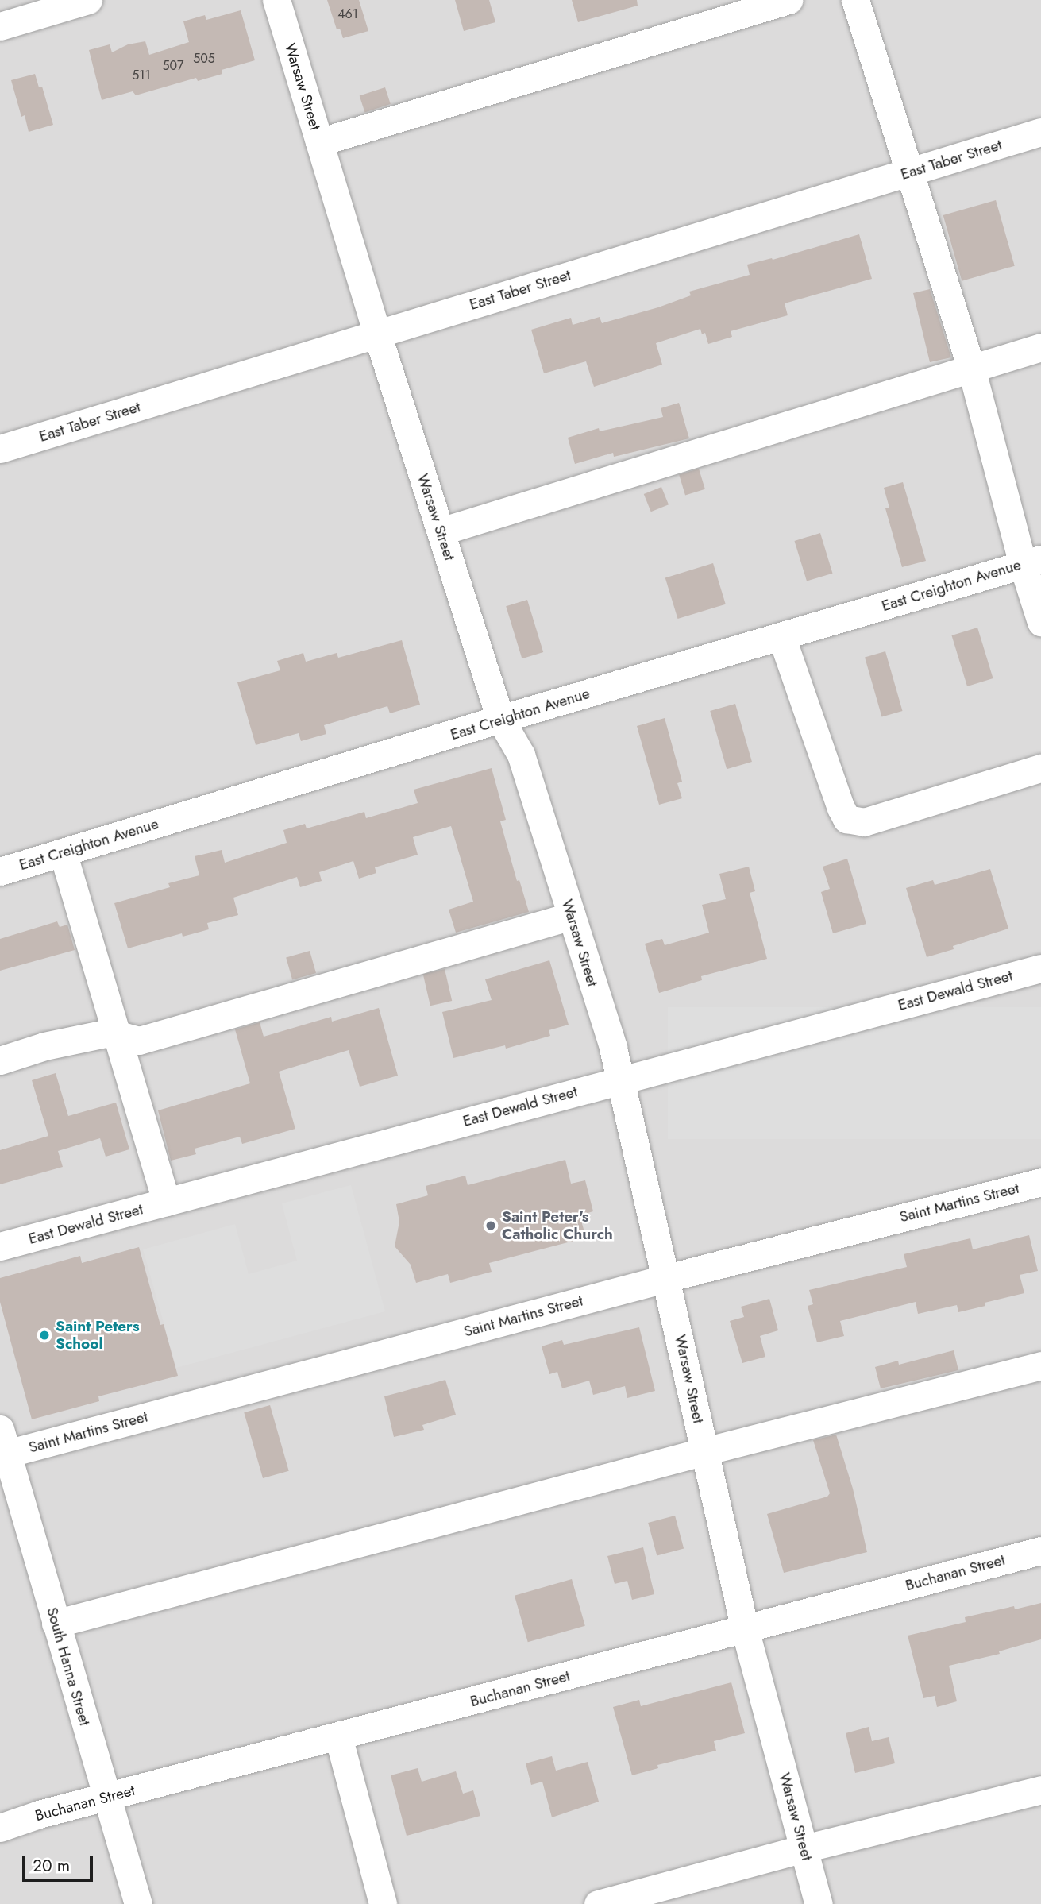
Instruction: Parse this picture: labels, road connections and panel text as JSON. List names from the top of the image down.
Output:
{
  "streets": {
    "street": [
      "Warsaw Street",
      "East Taber Street",
      "East Creighton Avenue",
      "East Dewald Street",
      "Saint Martins Street",
      "Buchanan Street",
      "South Hanna Street"
    ]
  },
  "crossings": [
    ["Warsaw Street", "East Taber Street"],
    ["Warsaw Street", "East Creighton Avenue"],
    ["Warsaw Street", "East Dewald Street"],
    ["Warsaw Street", "Saint Martins Street"],
    ["Warsaw Street", "Buchanan Street"],
    ["Saint Martins Street", "South Hanna Street"],
    ["Buchanan Street", "South Hanna Street"]
  ],
  "places": ["Saint Peter's Catholic Church", "Saint Peters School"],
  "house_numbers": [
    "461",
    "505",
    "507",
    "511"
  ],
  "scale_bar": "20 m"
}
